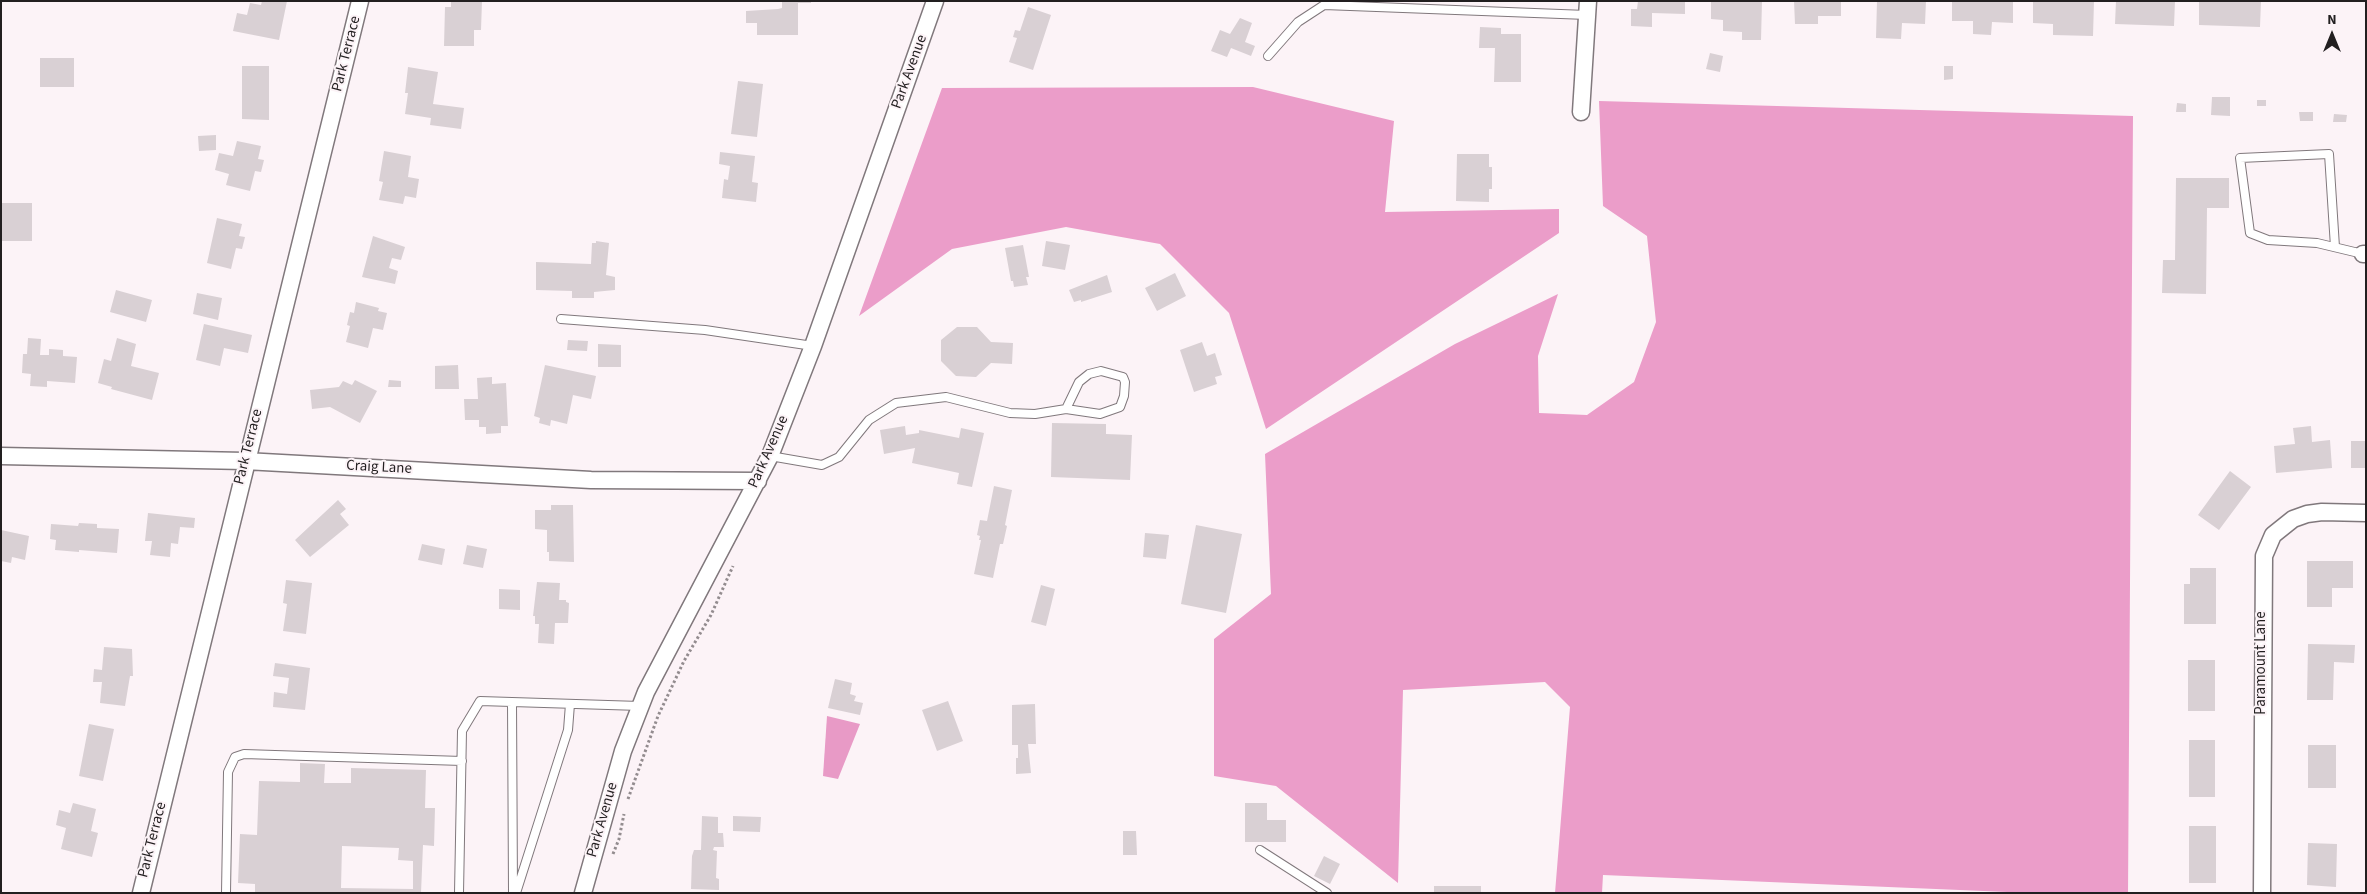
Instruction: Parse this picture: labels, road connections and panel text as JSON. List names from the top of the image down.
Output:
{
  "streets": {
    "street": [
      "Park Terrace",
      "Park Avenue",
      "Craig Lane",
      "Paramount Lane"
    ]
  },
  "crossings": [
    ["Park Terrace", "Craig Lane"],
    ["Park Avenue", "Craig Lane"]
  ],
  "north": "top"
}
